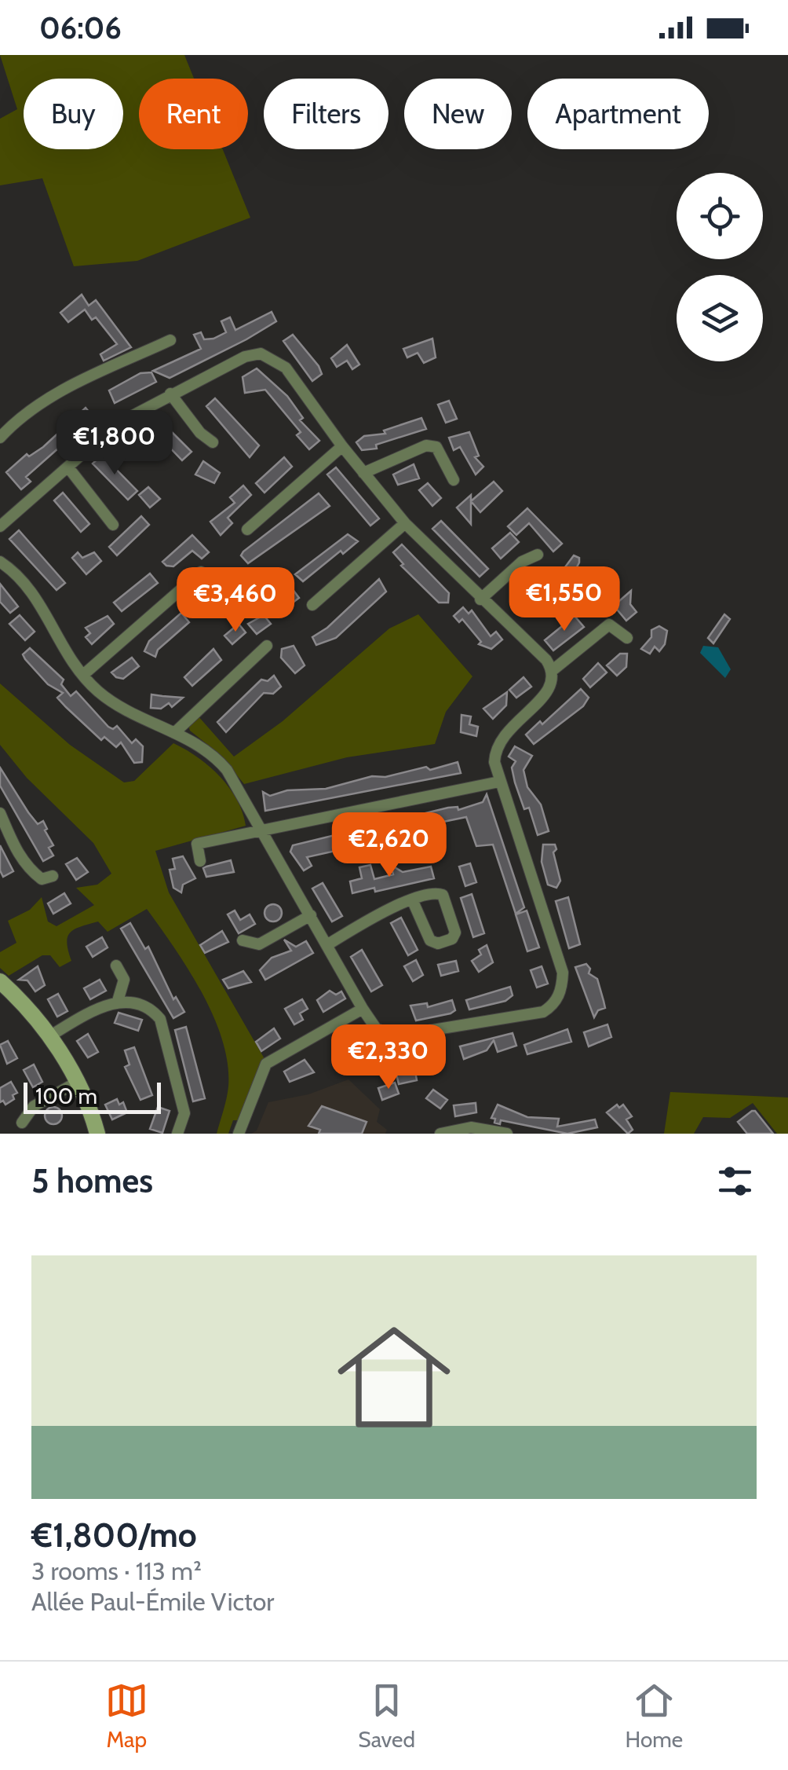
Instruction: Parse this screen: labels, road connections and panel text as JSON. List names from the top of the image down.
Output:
{
  "scale_bar": "100 m",
  "page": {
    "status": "06:06",
    "chip": [
      "Buy",
      "Rent",
      "Filters",
      "New",
      "Apartment"
    ],
    "price": [
      "€1,800",
      "€1,550",
      "€3,460",
      "€2,620",
      "€2,330"
    ],
    "scale": "100 m",
    "heading": "5 homes",
    "list": [
      {
        "name": "€1,800/mo",
        "note": "3 rooms · 113 m² · Allée Paul-Émile Victor"
      }
    ],
    "tabs": ["Map", "Saved", "Home"]
  }
}
